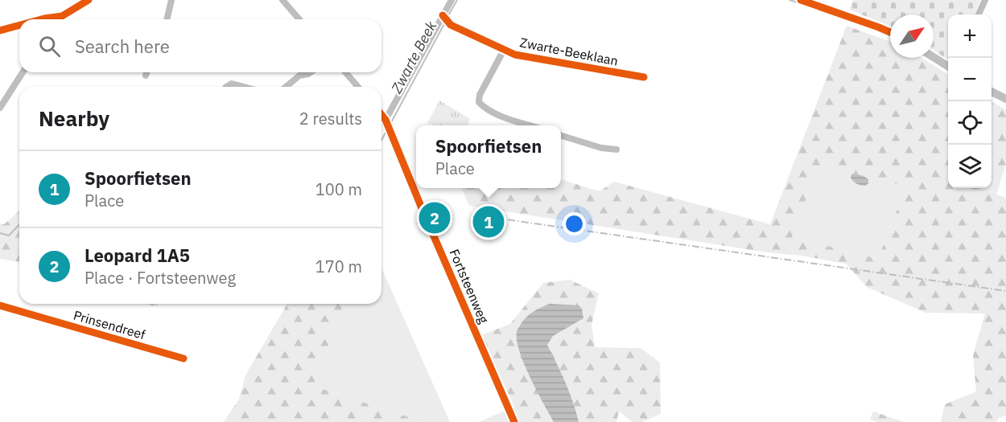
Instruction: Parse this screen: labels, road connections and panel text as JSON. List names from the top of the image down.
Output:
{
  "streets": {
    "street": ["Zwarte-Beeklaan", "Fortsteenweg", "Prinsendreef"]
  },
  "water": ["Zwarte Beek"],
  "north": "top right",
  "page": {
    "map_buttons": ["+", "−"],
    "search": "Search here",
    "heading": ["Nearby", "2 results"],
    "popup": ["Spoorfietsen", "Place"],
    "list": [
      {
        "mark": "1",
        "name": "Spoorfietsen",
        "note": "Place",
        "value": "100 m"
      },
      {
        "mark": "2",
        "name": "Leopard 1A5",
        "note": "Place · Fortsteenweg",
        "value": "170 m"
      }
    ],
    "pins": ["2", "1"]
  }
}
